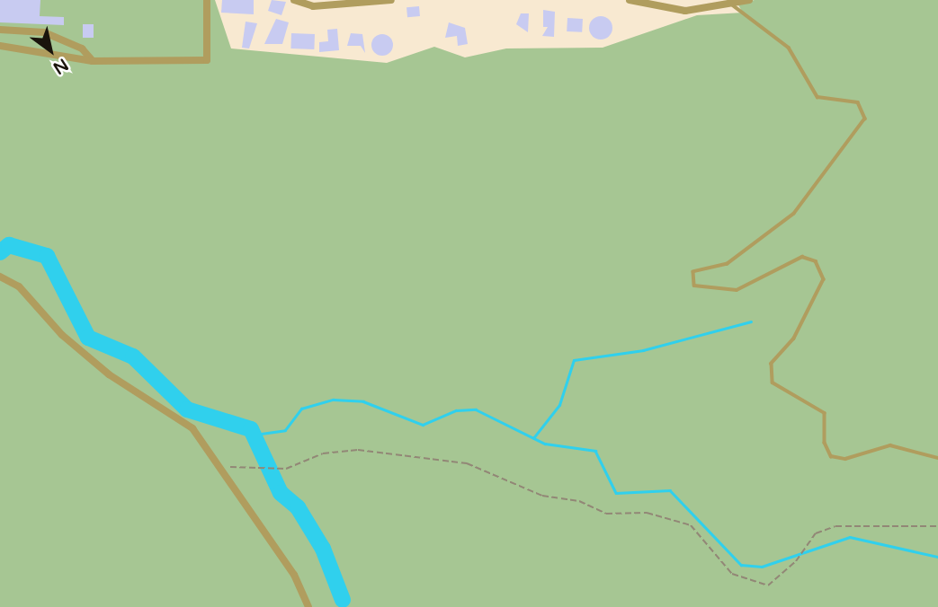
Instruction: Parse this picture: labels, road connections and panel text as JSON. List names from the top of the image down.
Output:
{
  "north": "bottom right"
}
